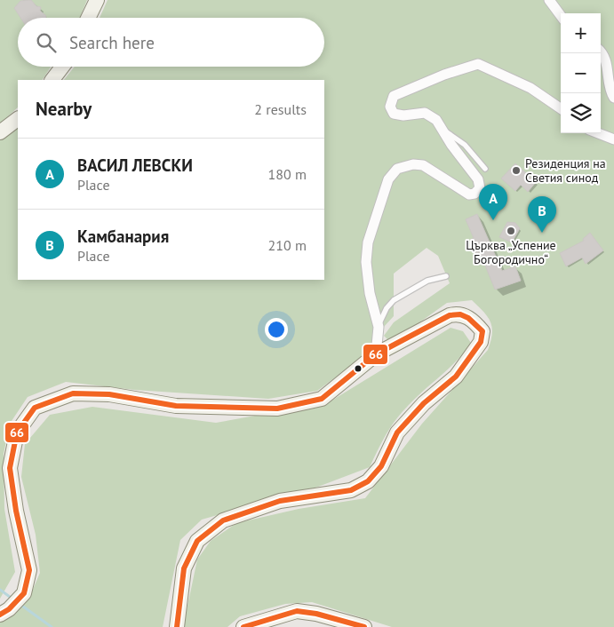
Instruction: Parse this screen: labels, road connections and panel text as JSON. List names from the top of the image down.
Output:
{
  "places": ["Резиденция на Светия синод", "Църква „Успение Богородично“"],
  "lines": ["transit line 66"],
  "page": {
    "map_buttons": ["+", "−"],
    "search": "Search here",
    "heading": ["Nearby", "2 results"],
    "list": [
      {
        "mark": "A",
        "name": "ВАСИЛ ЛЕВСКИ",
        "note": "Place",
        "value": "180 m"
      },
      {
        "mark": "B",
        "name": "Камбанария",
        "note": "Place",
        "value": "210 m"
      }
    ],
    "pins": ["A", "B"]
  }
}
